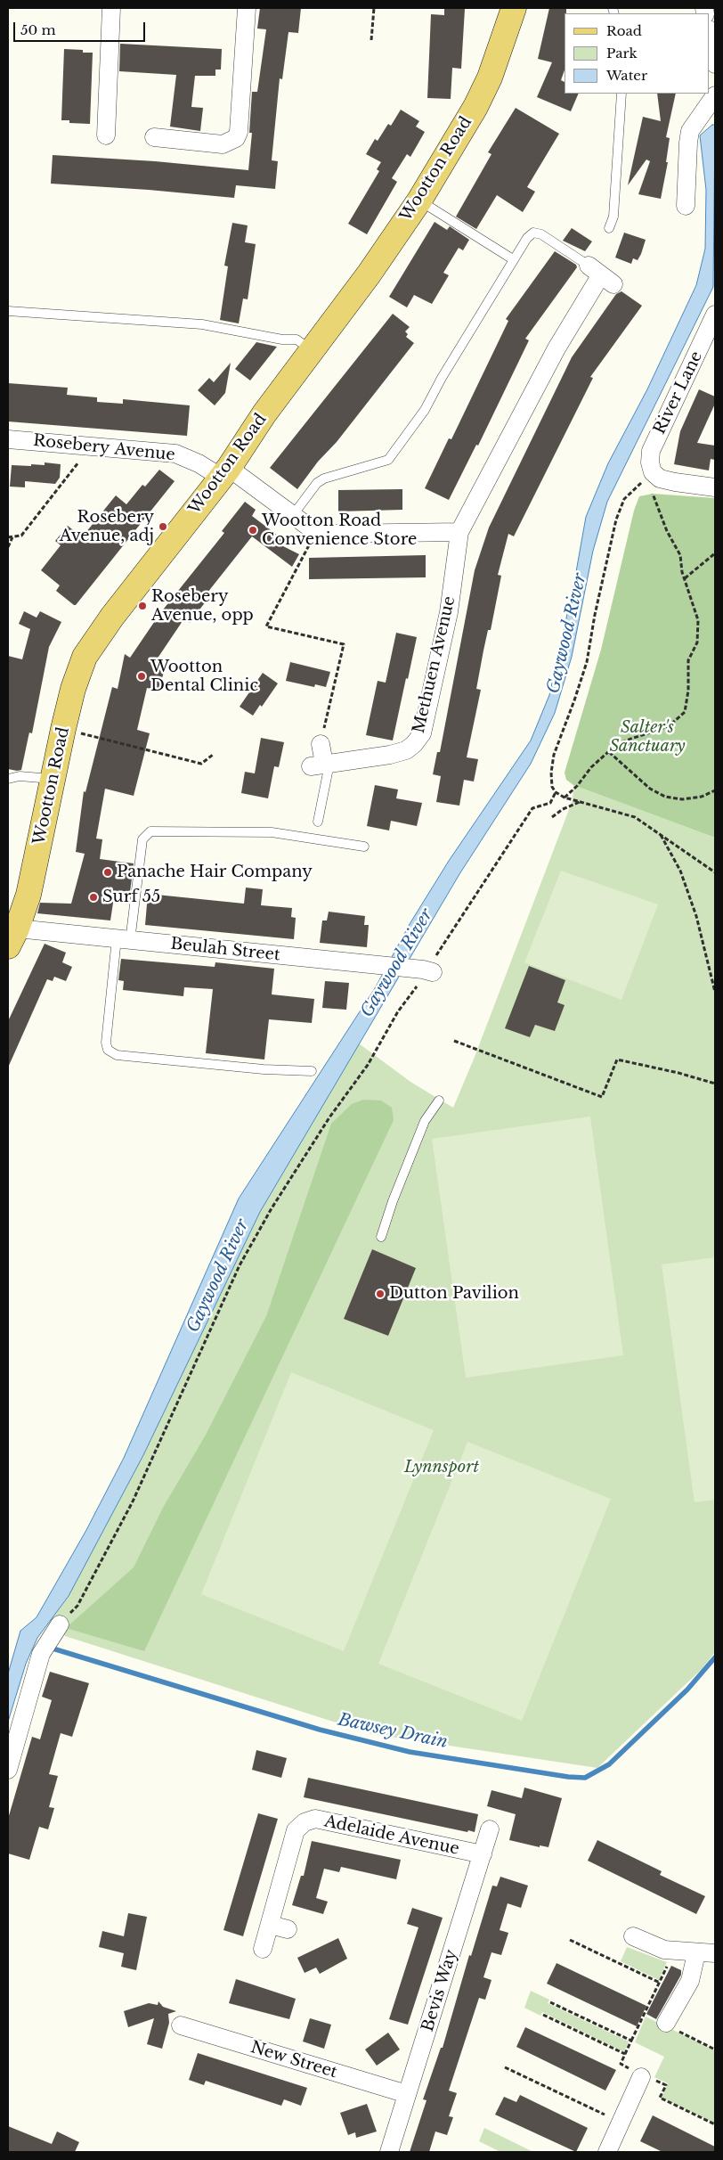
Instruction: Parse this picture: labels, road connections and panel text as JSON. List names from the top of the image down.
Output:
{
  "streets": {
    "main road": ["Wootton Road"],
    "street": [
      "River Lane",
      "Rosebery Avenue",
      "Methuen Avenue",
      "Beulah Street",
      "Adelaide Avenue",
      "Bevis Way",
      "New Street"
    ]
  },
  "crossings": [
    ["Wootton Road", "Rosebery Avenue"],
    ["Wootton Road", "Beulah Street"],
    ["Adelaide Avenue", "Bevis Way"],
    ["Bevis Way", "New Street"]
  ],
  "water": ["Gaywood River", "Bawsey Drain"],
  "parks": ["Salter's Sanctuary", "Lynnsport"],
  "places": [
    "Rosebery Avenue, adj",
    "Wootton Road Convenience Store",
    "Rosebery Avenue, opp",
    "Wootton Dental Clinic",
    "Panache Hair Company",
    "Surf 55",
    "Dutton Pavilion"
  ],
  "legend": ["Road", "Park", "Water"],
  "scale_bar": "50 m"
}
